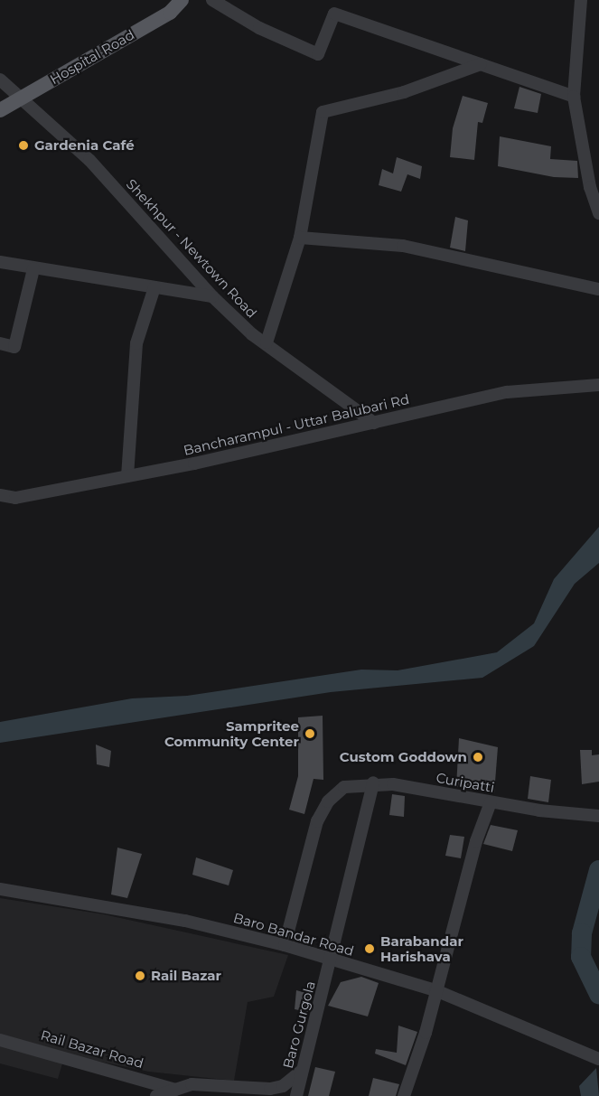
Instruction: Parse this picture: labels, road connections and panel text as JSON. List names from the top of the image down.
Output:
{
  "streets": {
    "main road": ["Hospital Road"],
    "street": [
      "Shekhpur - Newtown Road",
      "Bancharampul - Uttar Balubari Rd",
      "Curipatti",
      "Baro Bandar Road",
      "Baro Gurgola",
      "Rail Bazar Road"
    ]
  },
  "crossings": [
    ["Hospital Road", "Shekhpur - Newtown Road"],
    ["Shekhpur - Newtown Road", "Bancharampul - Uttar Balubari Rd"],
    ["Curipatti", "Baro Bandar Road"],
    ["Curipatti", "Baro Gurgola"],
    ["Baro Bandar Road", "Baro Gurgola"]
  ],
  "places": [
    "Gardenia Café",
    "Sampritee Community Center",
    "Custom Goddown",
    "Barabandar Harishava",
    "Rail Bazar"
  ]
}
